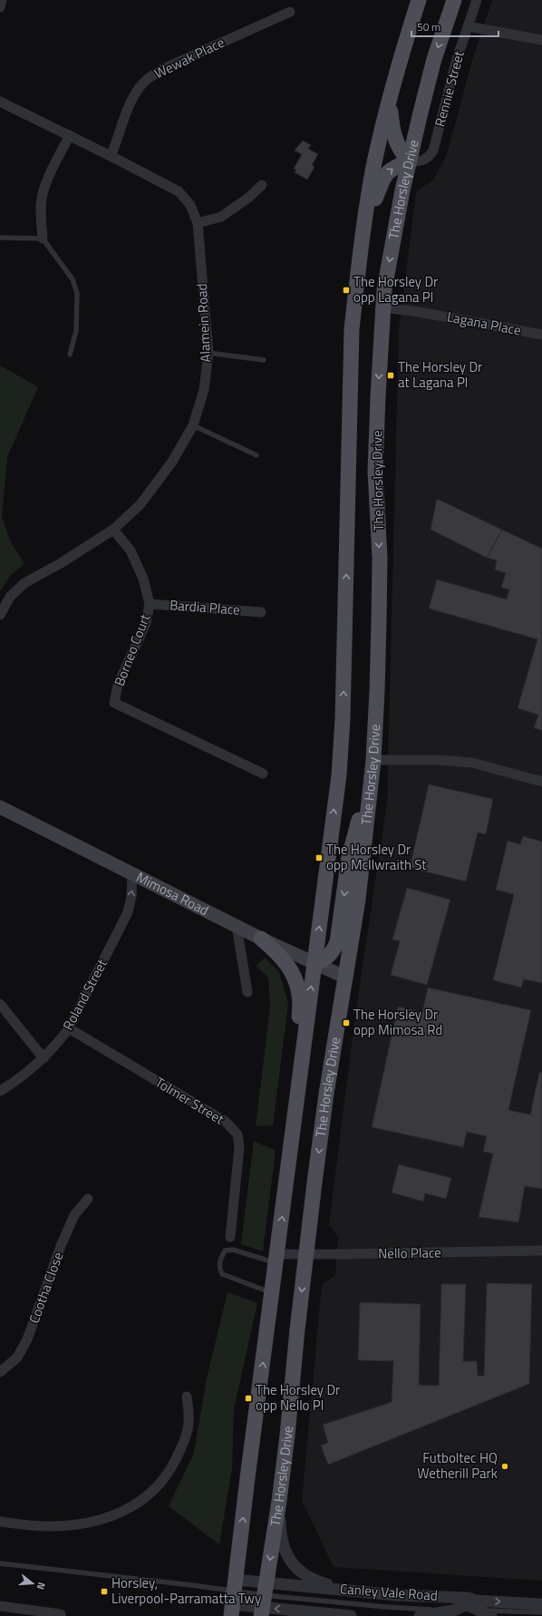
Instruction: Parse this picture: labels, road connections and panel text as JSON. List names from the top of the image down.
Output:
{
  "streets": {
    "main road": ["The Horsley Drive", "Mimosa Road"],
    "street": [
      "Wewak Place",
      "Rennie Street",
      "Alamein Road",
      "Lagana Place",
      "Bardia Place",
      "Borneo Court",
      "Roland Street",
      "Tolmer Street",
      "Nello Place",
      "Cootha Close",
      "Canley Vale Road"
    ]
  },
  "crossings": [
    ["Wewak Place", "Alamein Road"],
    ["Rennie Street", "The Horsley Drive"],
    ["The Horsley Drive", "Lagana Place"],
    ["The Horsley Drive", "Mimosa Road"],
    ["The Horsley Drive", "Nello Place"],
    ["The Horsley Drive", "Canley Vale Road"],
    ["Alamein Road", "Borneo Court"],
    ["Bardia Place", "Borneo Court"],
    ["Mimosa Road", "Roland Street"],
    ["Roland Street", "Tolmer Street"]
  ],
  "one_way": ["Roland Street"],
  "places": {
    "transit": [
      "The Horsley Dr opp Lagana Pl",
      "The Horsley Dr at Lagana Pl",
      "The Horsley Dr opp McIlwraith St",
      "The Horsley Dr opp Mimosa Rd",
      "The Horsley Dr opp Nello Pl",
      "Horsley, Liverpool-Parramatta Twy"
    ],
    "other": ["Futboltec HQ Wetherill Park"]
  },
  "scale_bar": "50 m",
  "north": "right"
}
